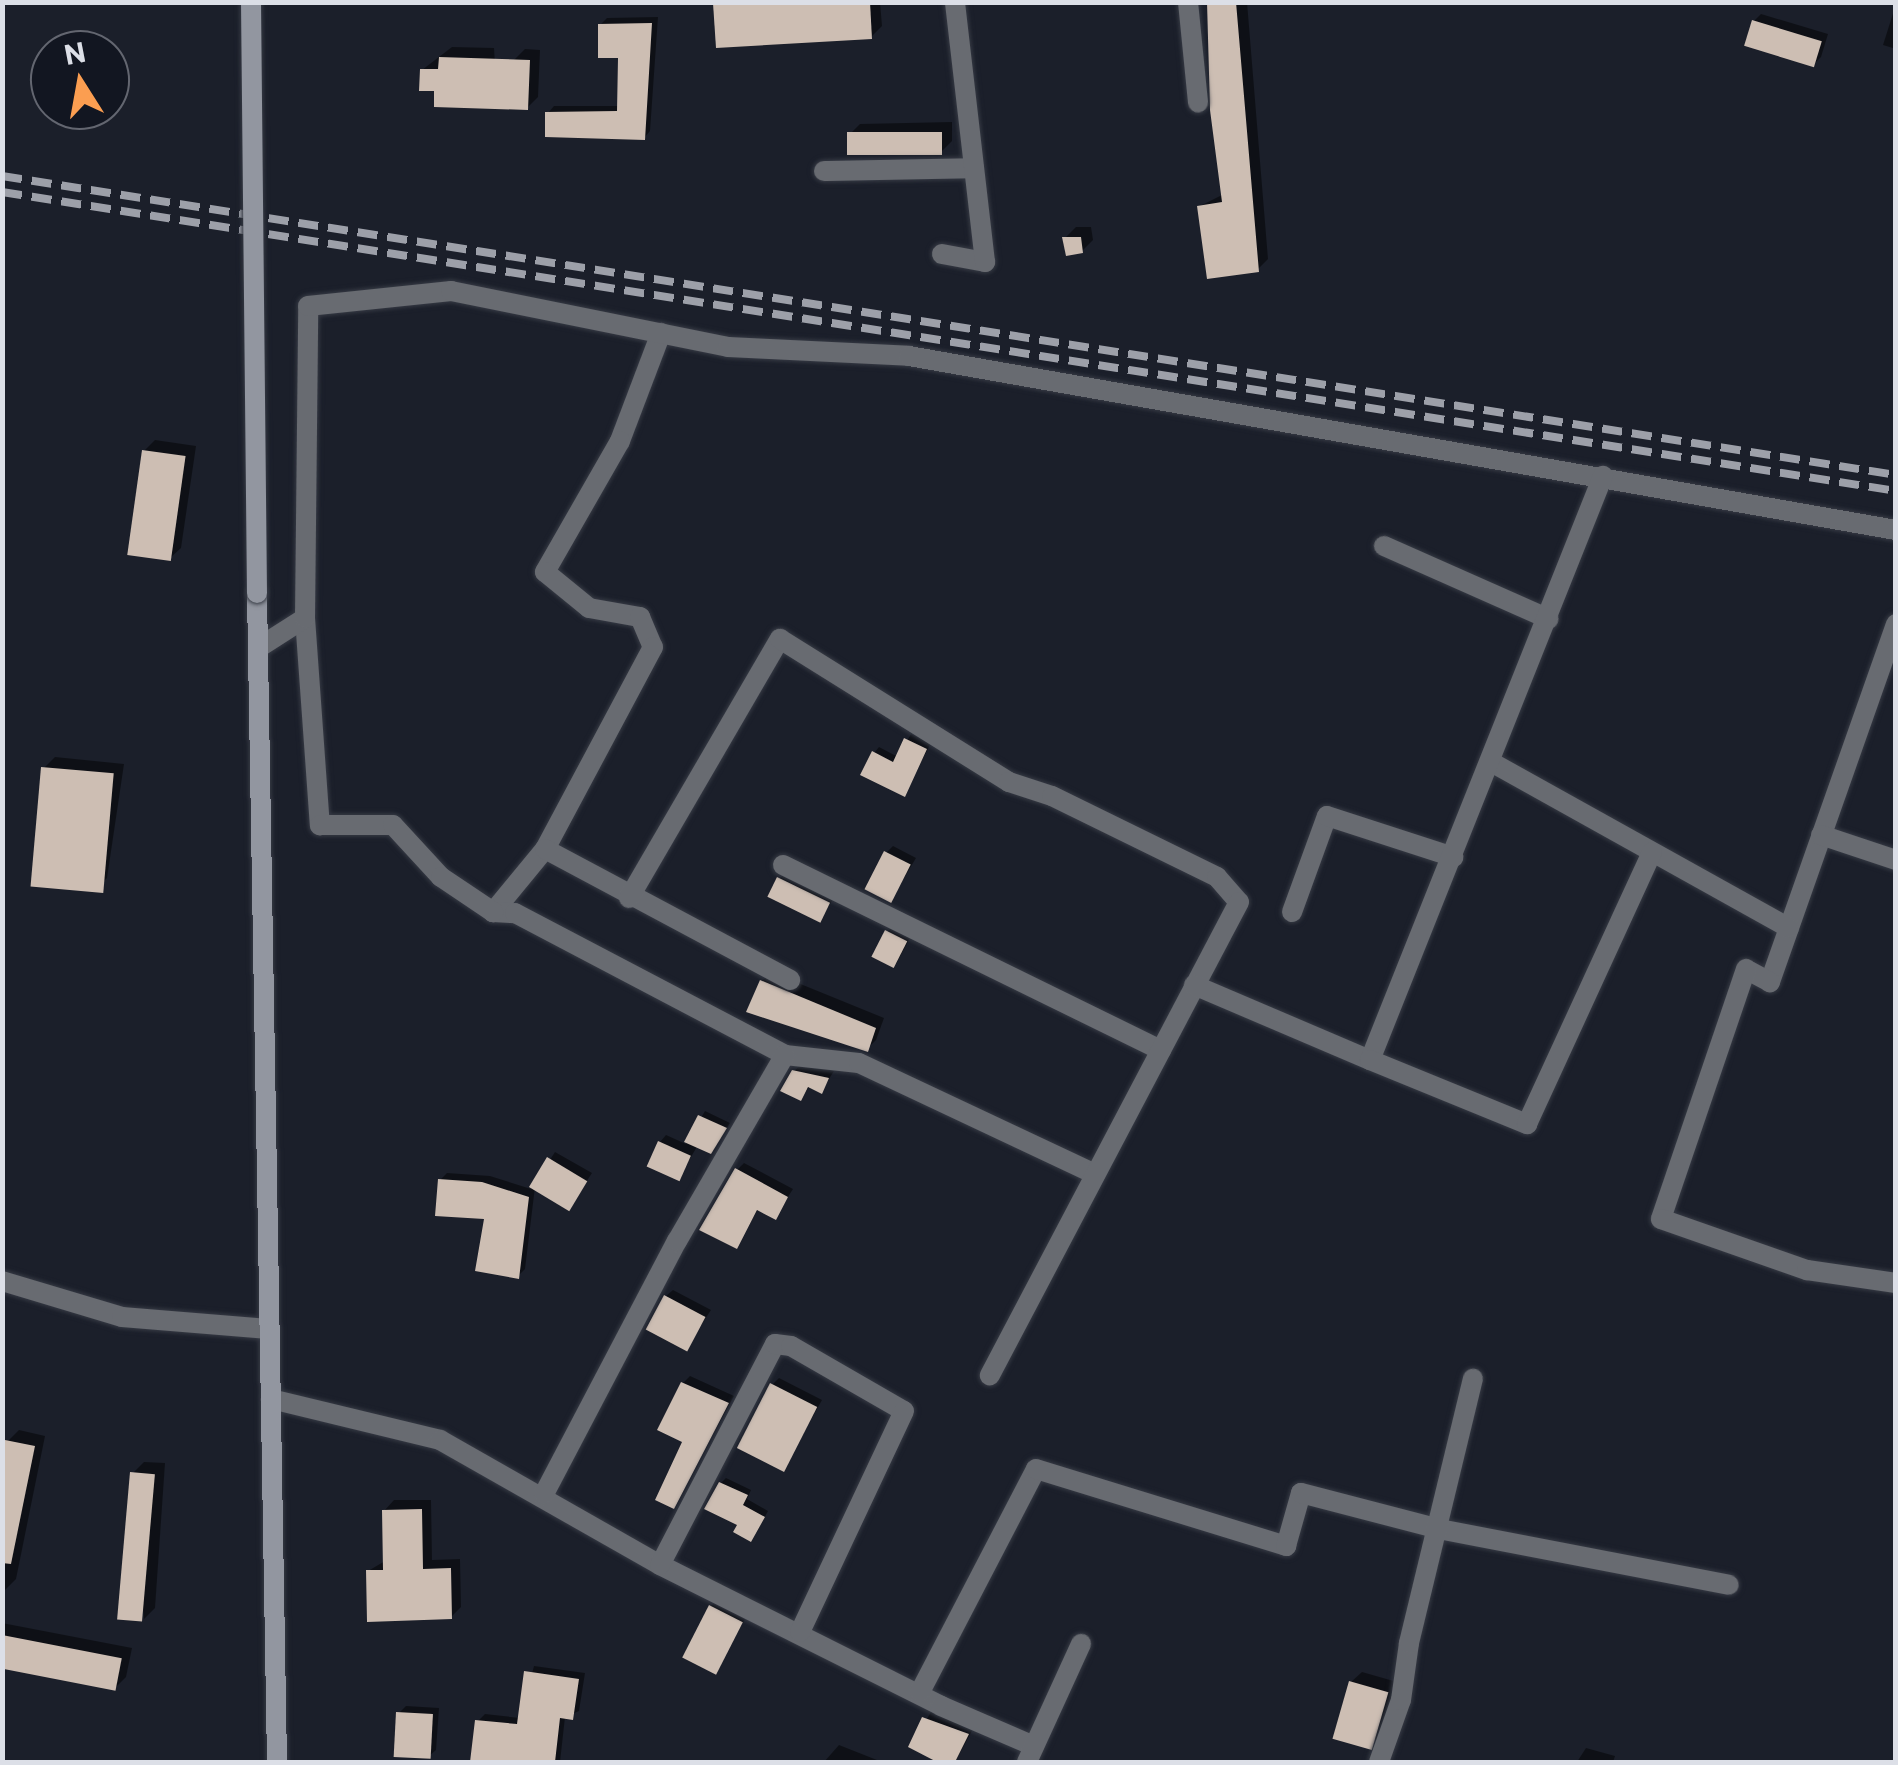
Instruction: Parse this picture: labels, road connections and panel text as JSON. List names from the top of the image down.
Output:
{
  "north": "top"
}
